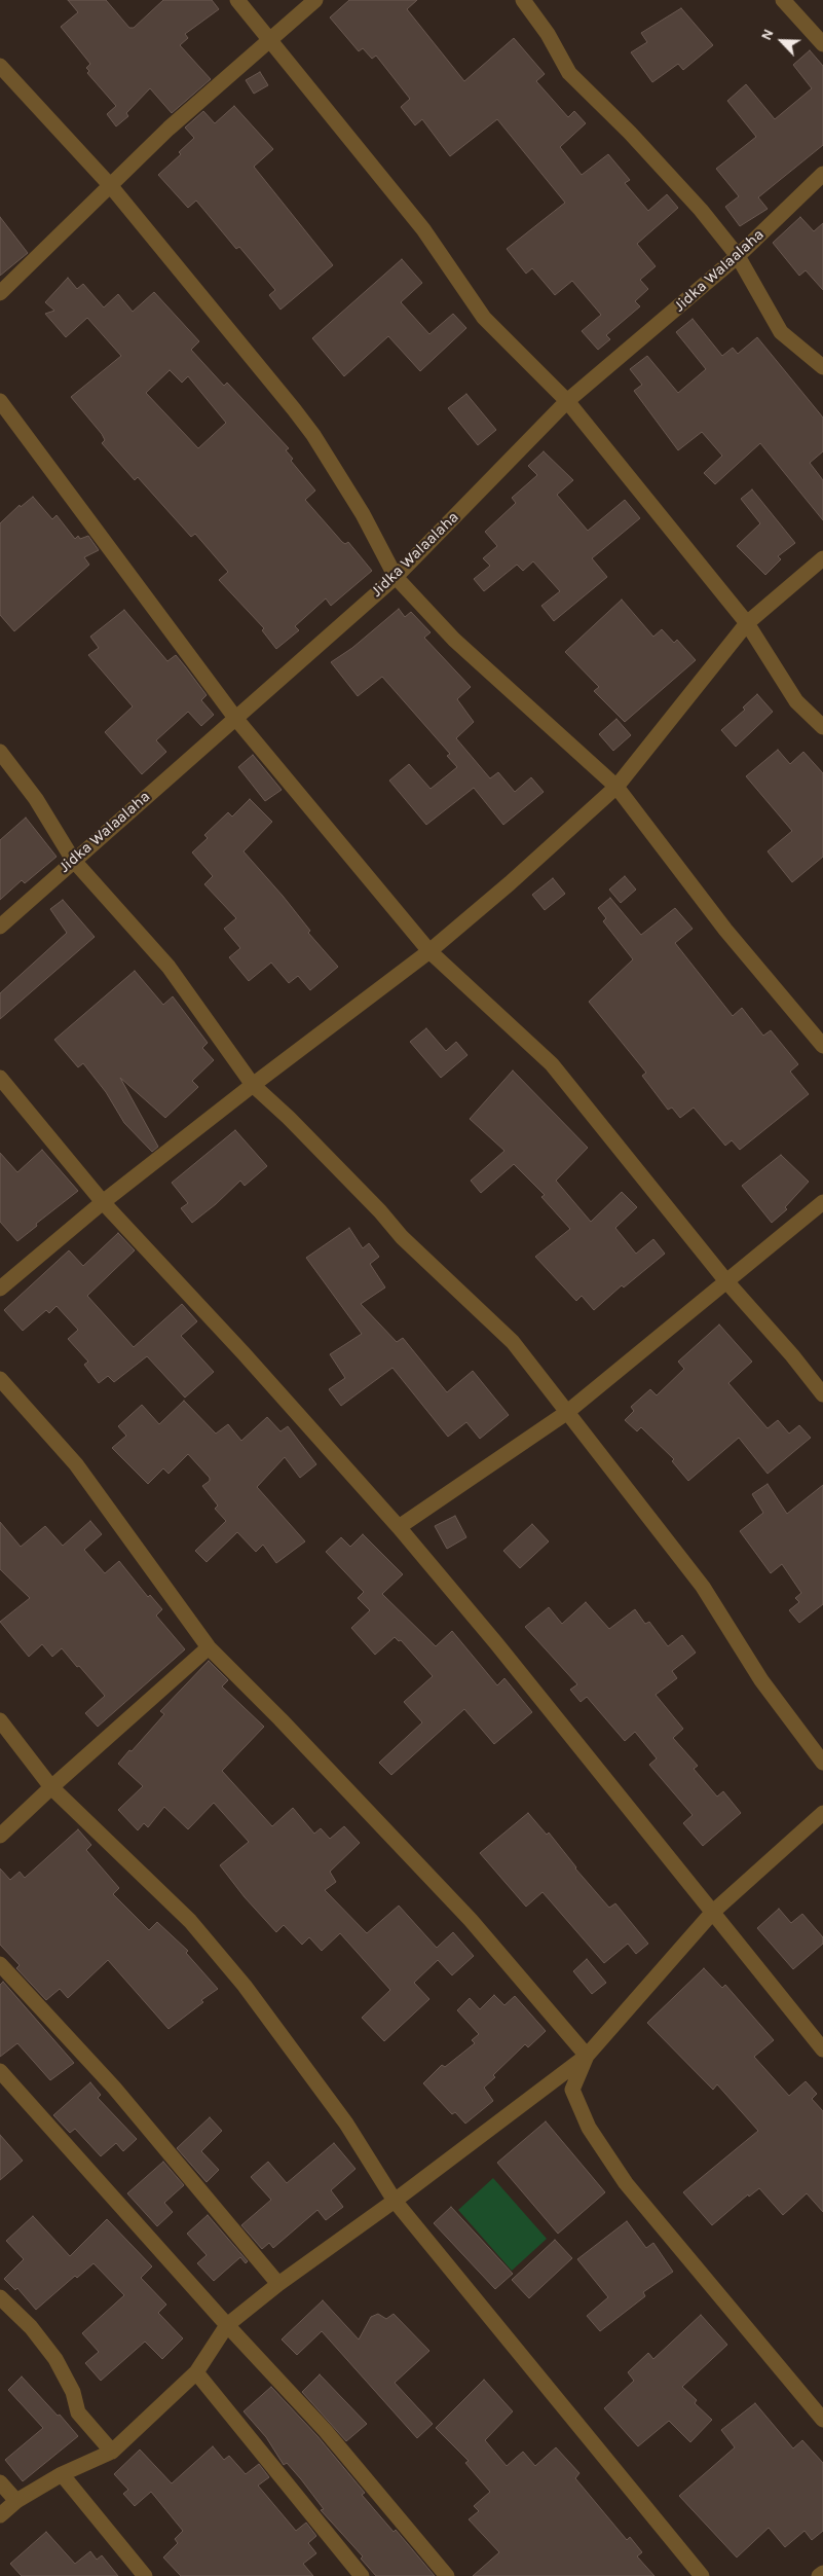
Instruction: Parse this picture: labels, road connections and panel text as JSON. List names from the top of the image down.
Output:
{
  "streets": {
    "street": ["Jidka Walaalaha"]
  },
  "north": "top left"
}
